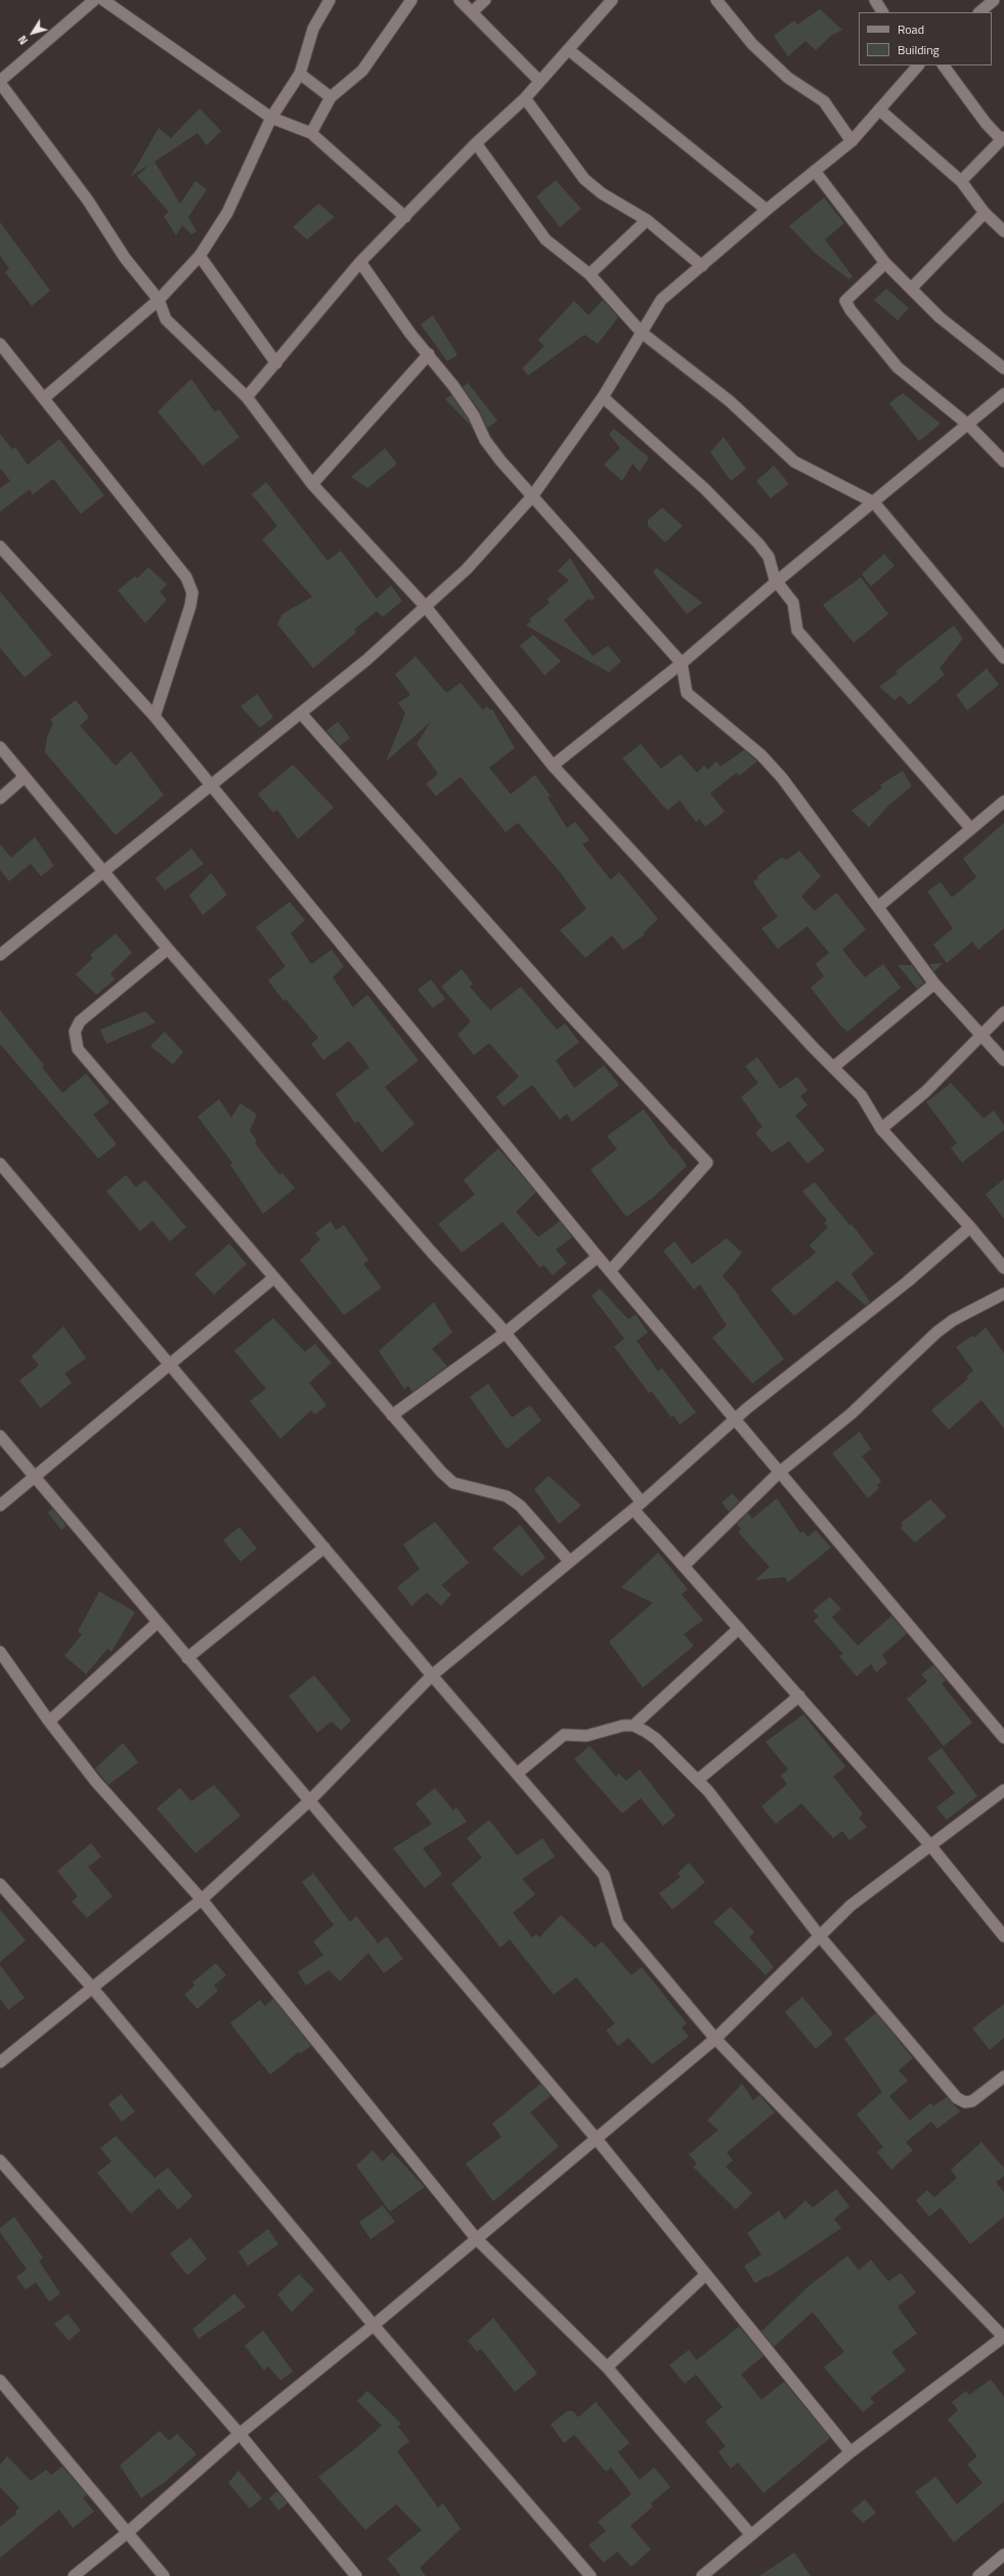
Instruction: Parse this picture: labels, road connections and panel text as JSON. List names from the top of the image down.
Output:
{
  "legend": ["Road", "Building"],
  "north": "bottom left"
}
